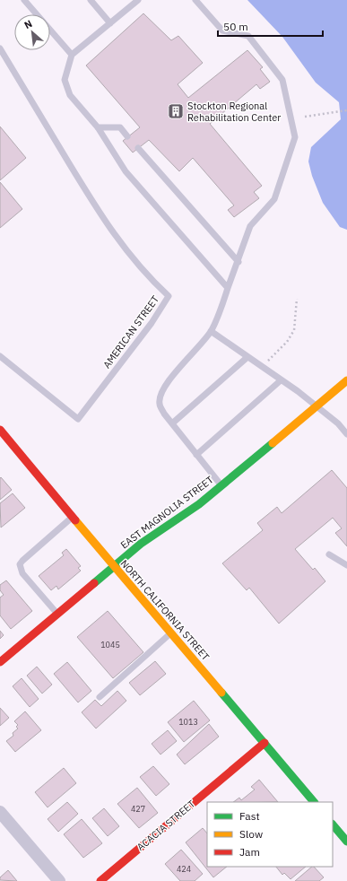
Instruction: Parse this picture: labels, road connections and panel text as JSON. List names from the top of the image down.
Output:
{
  "streets": {
    "street": ["EAST MAGNOLIA STREET", "NORTH CALIFORNIA STREET", "ACACIA STREET"],
    "lane": ["AMERICAN STREET"]
  },
  "crossings": [
    ["EAST MAGNOLIA STREET", "NORTH CALIFORNIA STREET"],
    ["NORTH CALIFORNIA STREET", "ACACIA STREET"]
  ],
  "places": {
    "building": ["Stockton Regional Rehabilitation Center"]
  },
  "house_numbers": [
    "1045",
    "1013",
    "427",
    "424"
  ],
  "legend": ["Fast", "Slow", "Jam"],
  "scale_bar": "50 m",
  "north": "top left"
}
